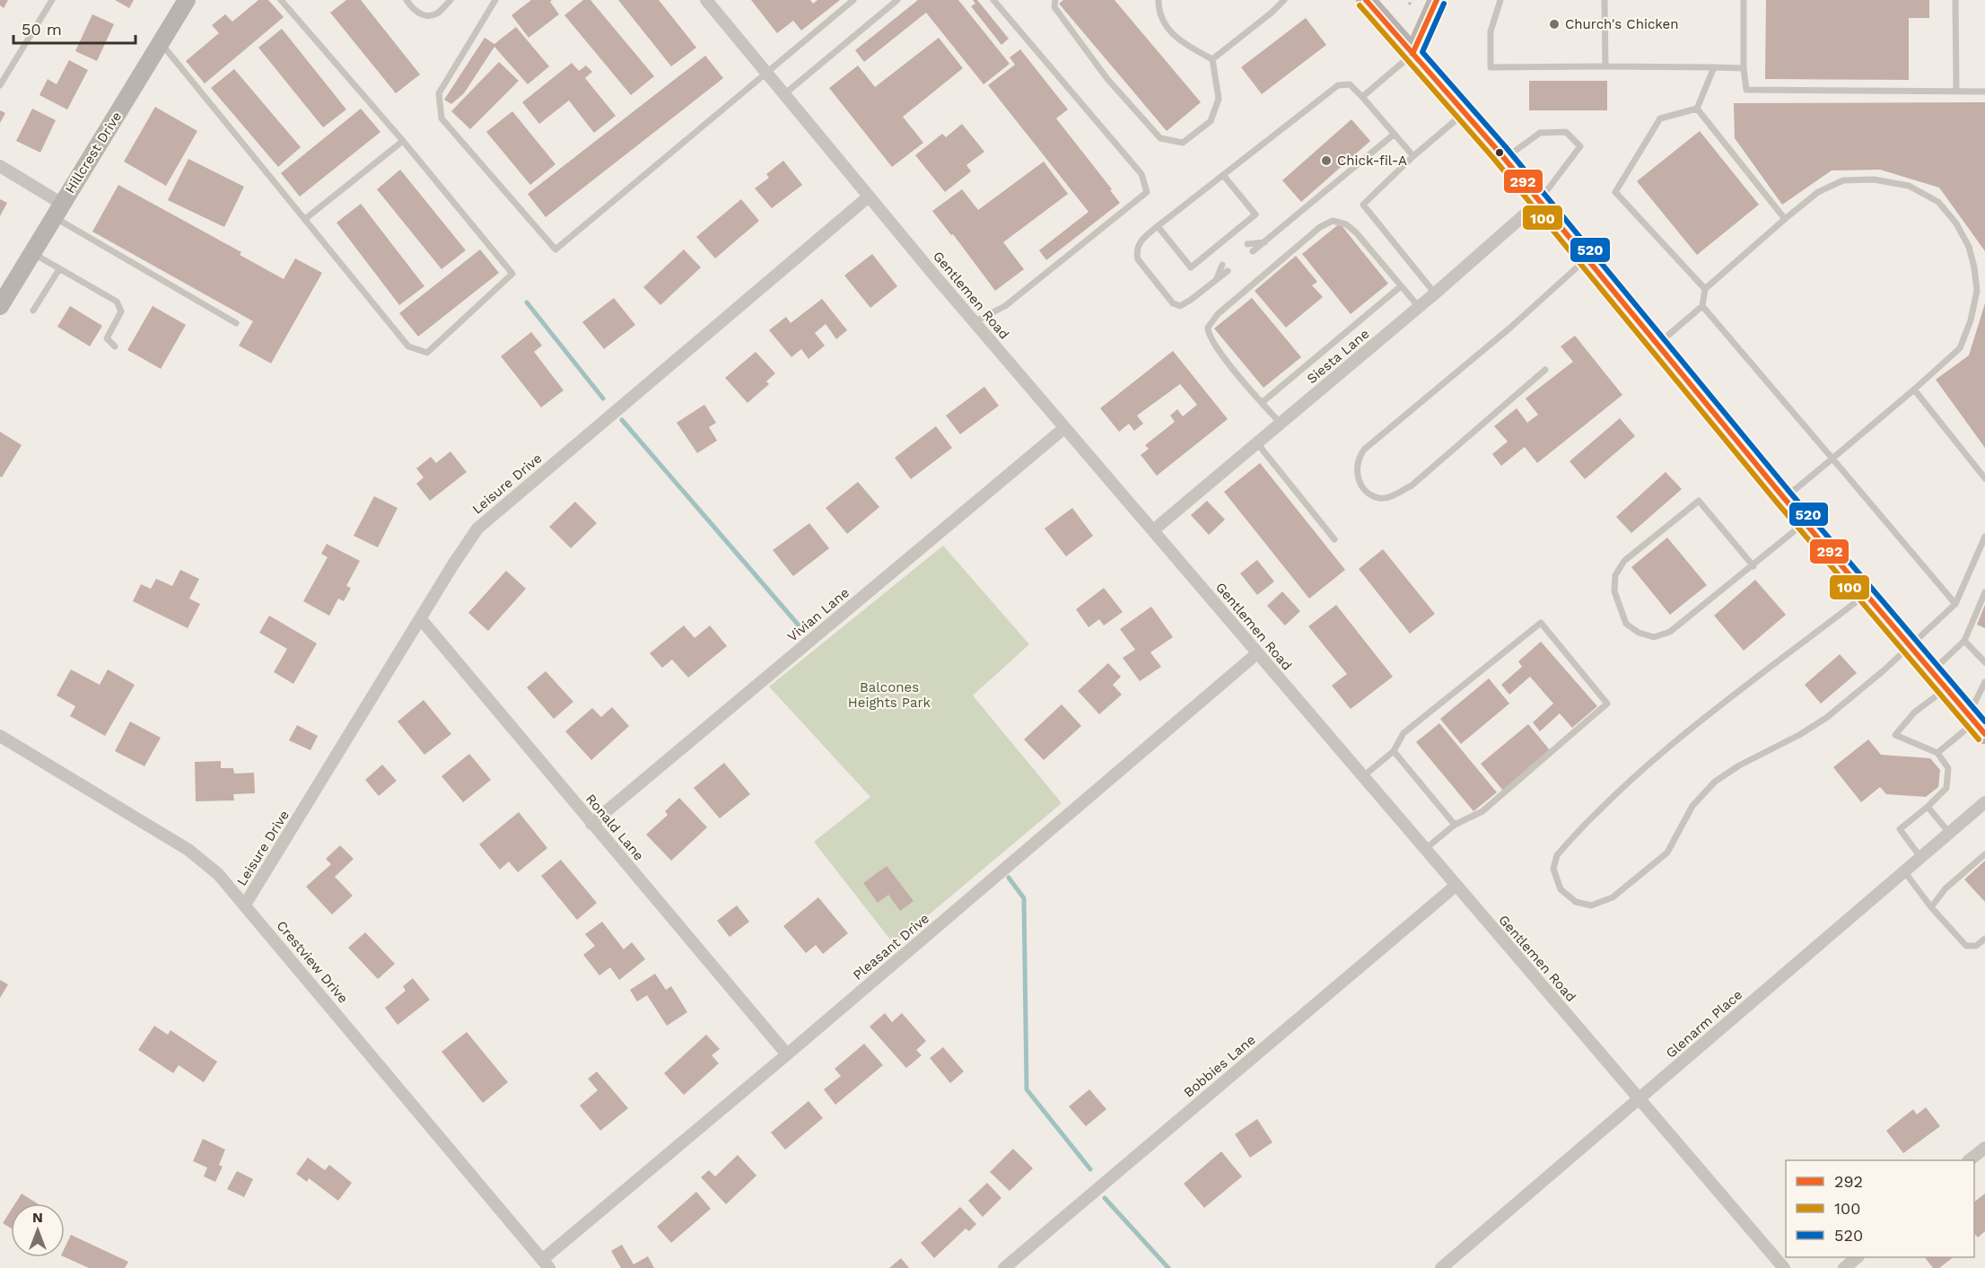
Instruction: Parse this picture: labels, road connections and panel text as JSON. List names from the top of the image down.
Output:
{
  "streets": {
    "street": [
      "Hillcrest Drive",
      "Gentlemen Road",
      "Siesta Lane",
      "Leisure Drive",
      "Vivian Lane",
      "Ronald Lane",
      "Pleasant Drive",
      "Crestview Drive",
      "Glenarm Place",
      "Bobbies Lane"
    ]
  },
  "crossings": [
    ["Gentlemen Road", "Siesta Lane"],
    ["Gentlemen Road", "Leisure Drive"],
    ["Gentlemen Road", "Vivian Lane"],
    ["Gentlemen Road", "Pleasant Drive"],
    ["Gentlemen Road", "Glenarm Place"],
    ["Gentlemen Road", "Bobbies Lane"],
    ["Leisure Drive", "Ronald Lane"],
    ["Leisure Drive", "Crestview Drive"],
    ["Vivian Lane", "Ronald Lane"],
    ["Ronald Lane", "Pleasant Drive"],
    ["Pleasant Drive", "Crestview Drive"]
  ],
  "parks": ["Balcones Heights Park"],
  "places": ["Church's Chicken", "Chick-fil-A"],
  "lines": ["transit line 292", "transit line 520", "transit line 100"],
  "legend": ["292", "100", "520"],
  "scale_bar": "50 m",
  "north": "top"
}
